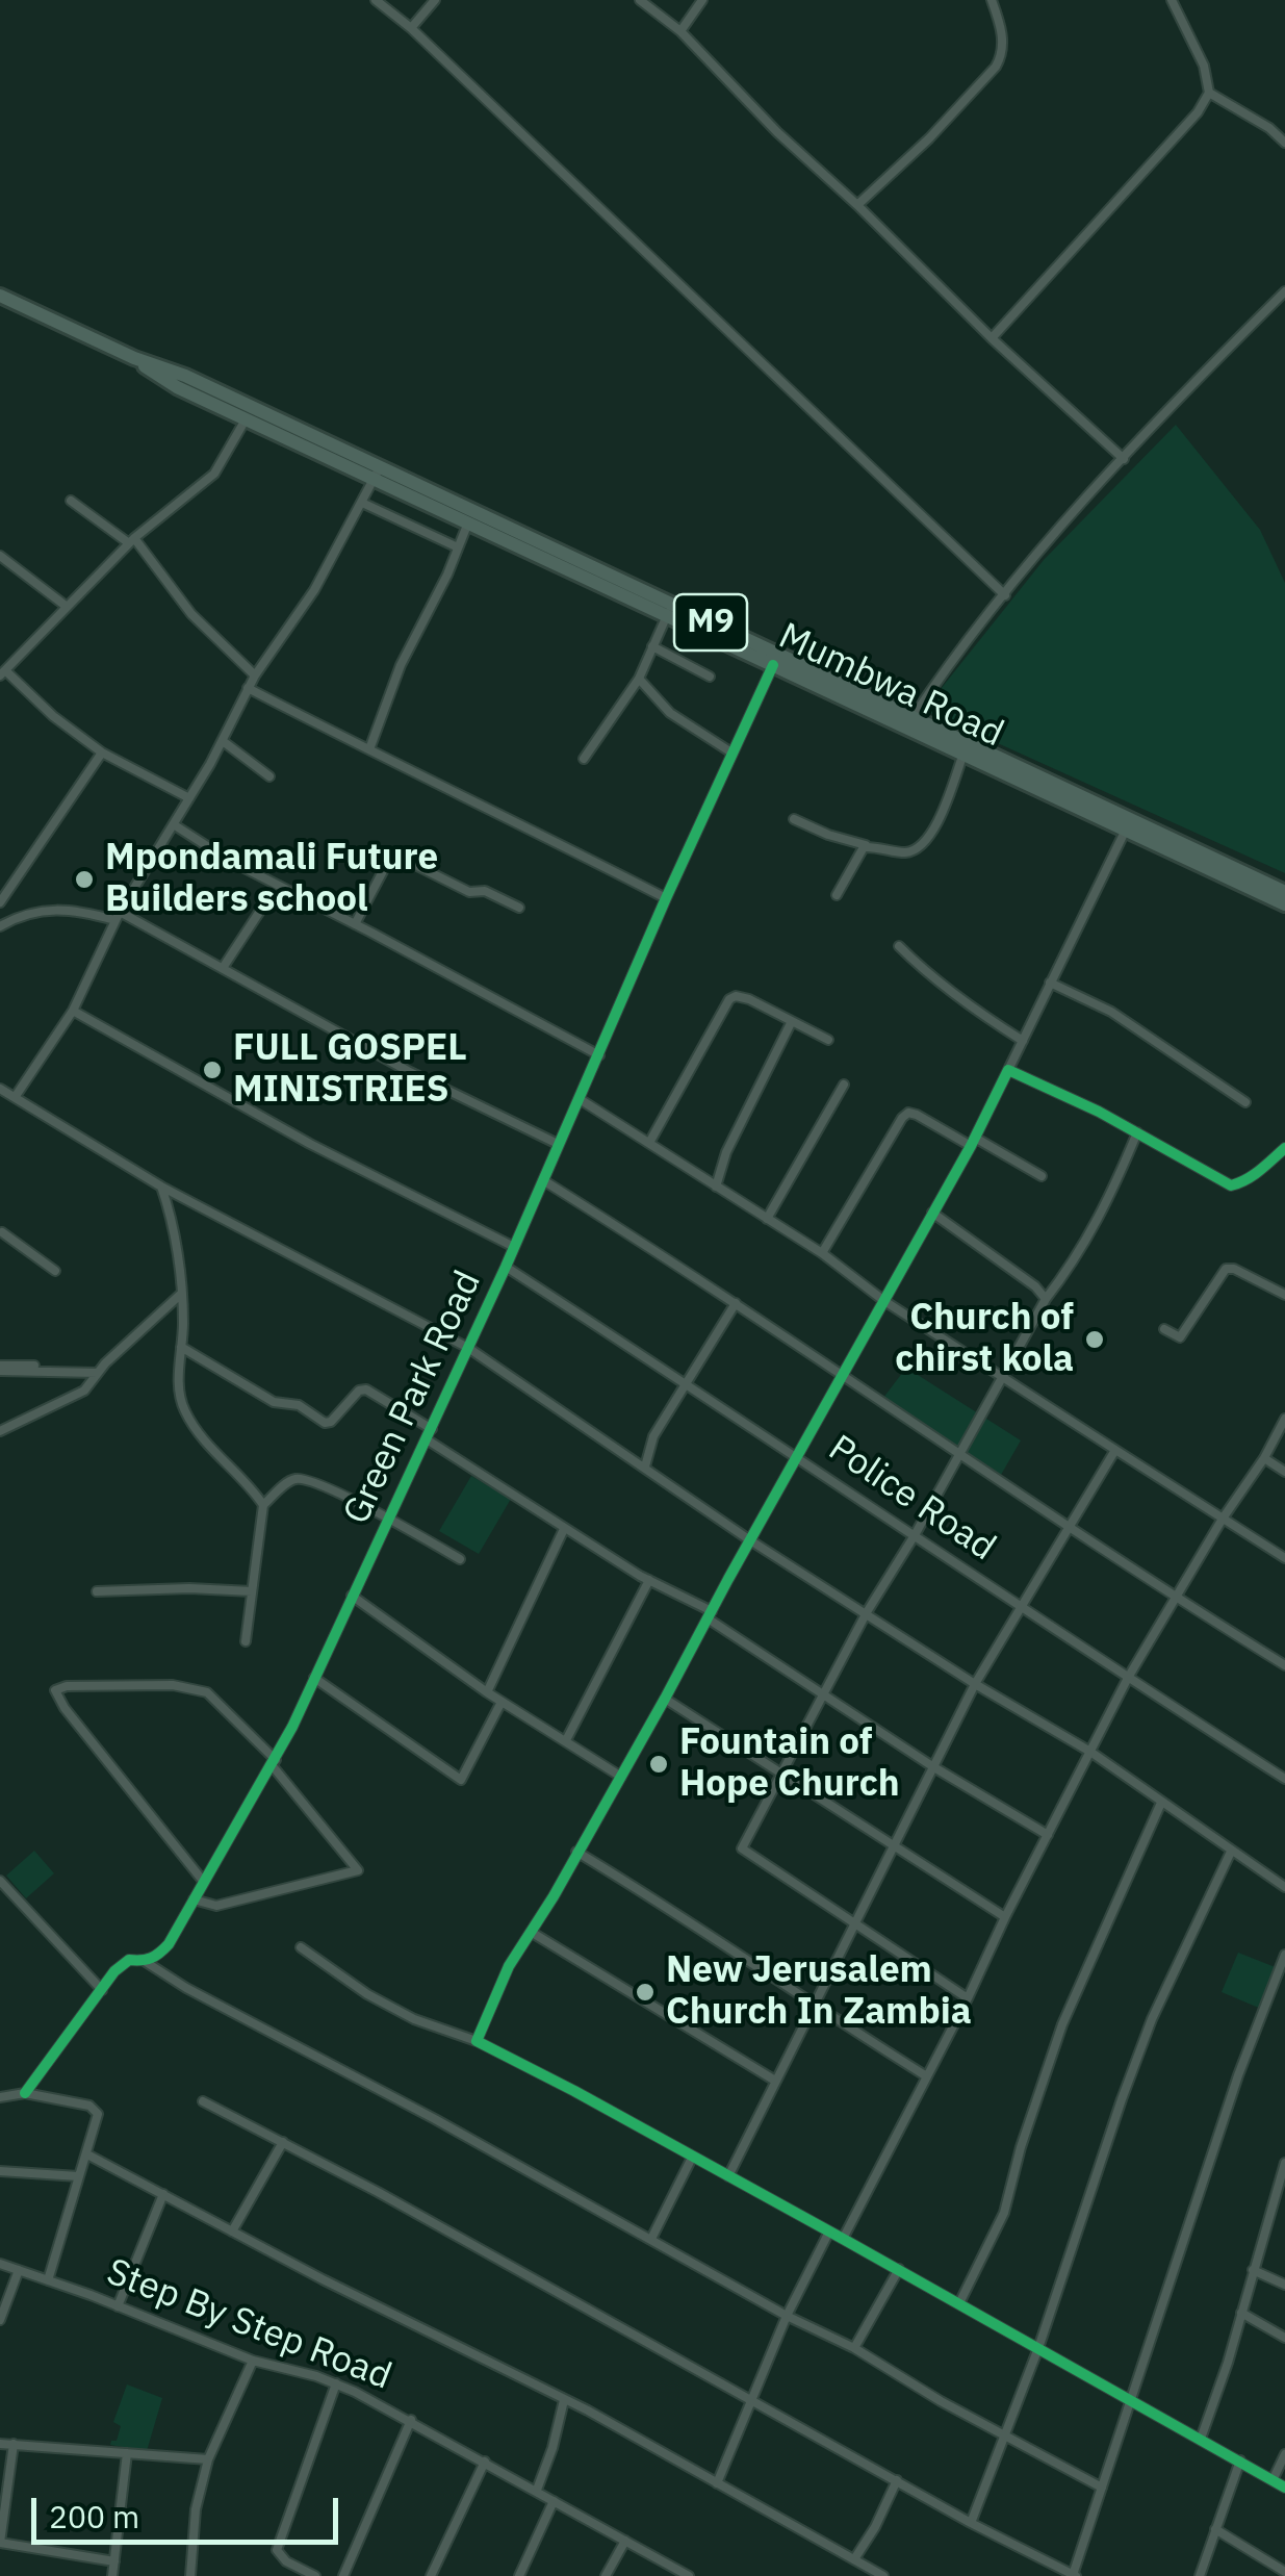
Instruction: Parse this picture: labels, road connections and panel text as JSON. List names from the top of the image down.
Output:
{
  "streets": {
    "main road": ["M9", "Mumbwa Road"],
    "street": ["Green Park Road", "Police Road", "Step By Step Road"]
  },
  "crossings": [
    ["Mumbwa Road", "Green Park Road"],
    ["Green Park Road", "Police Road"]
  ],
  "places": [
    "Mpondamali Future Builders school",
    "FULL GOSPEL MINISTRIES",
    "Church of chirst kola",
    "Fountain of Hope Church",
    "New Jerusalem Church In Zambia"
  ],
  "scale_bar": "200 m"
}
